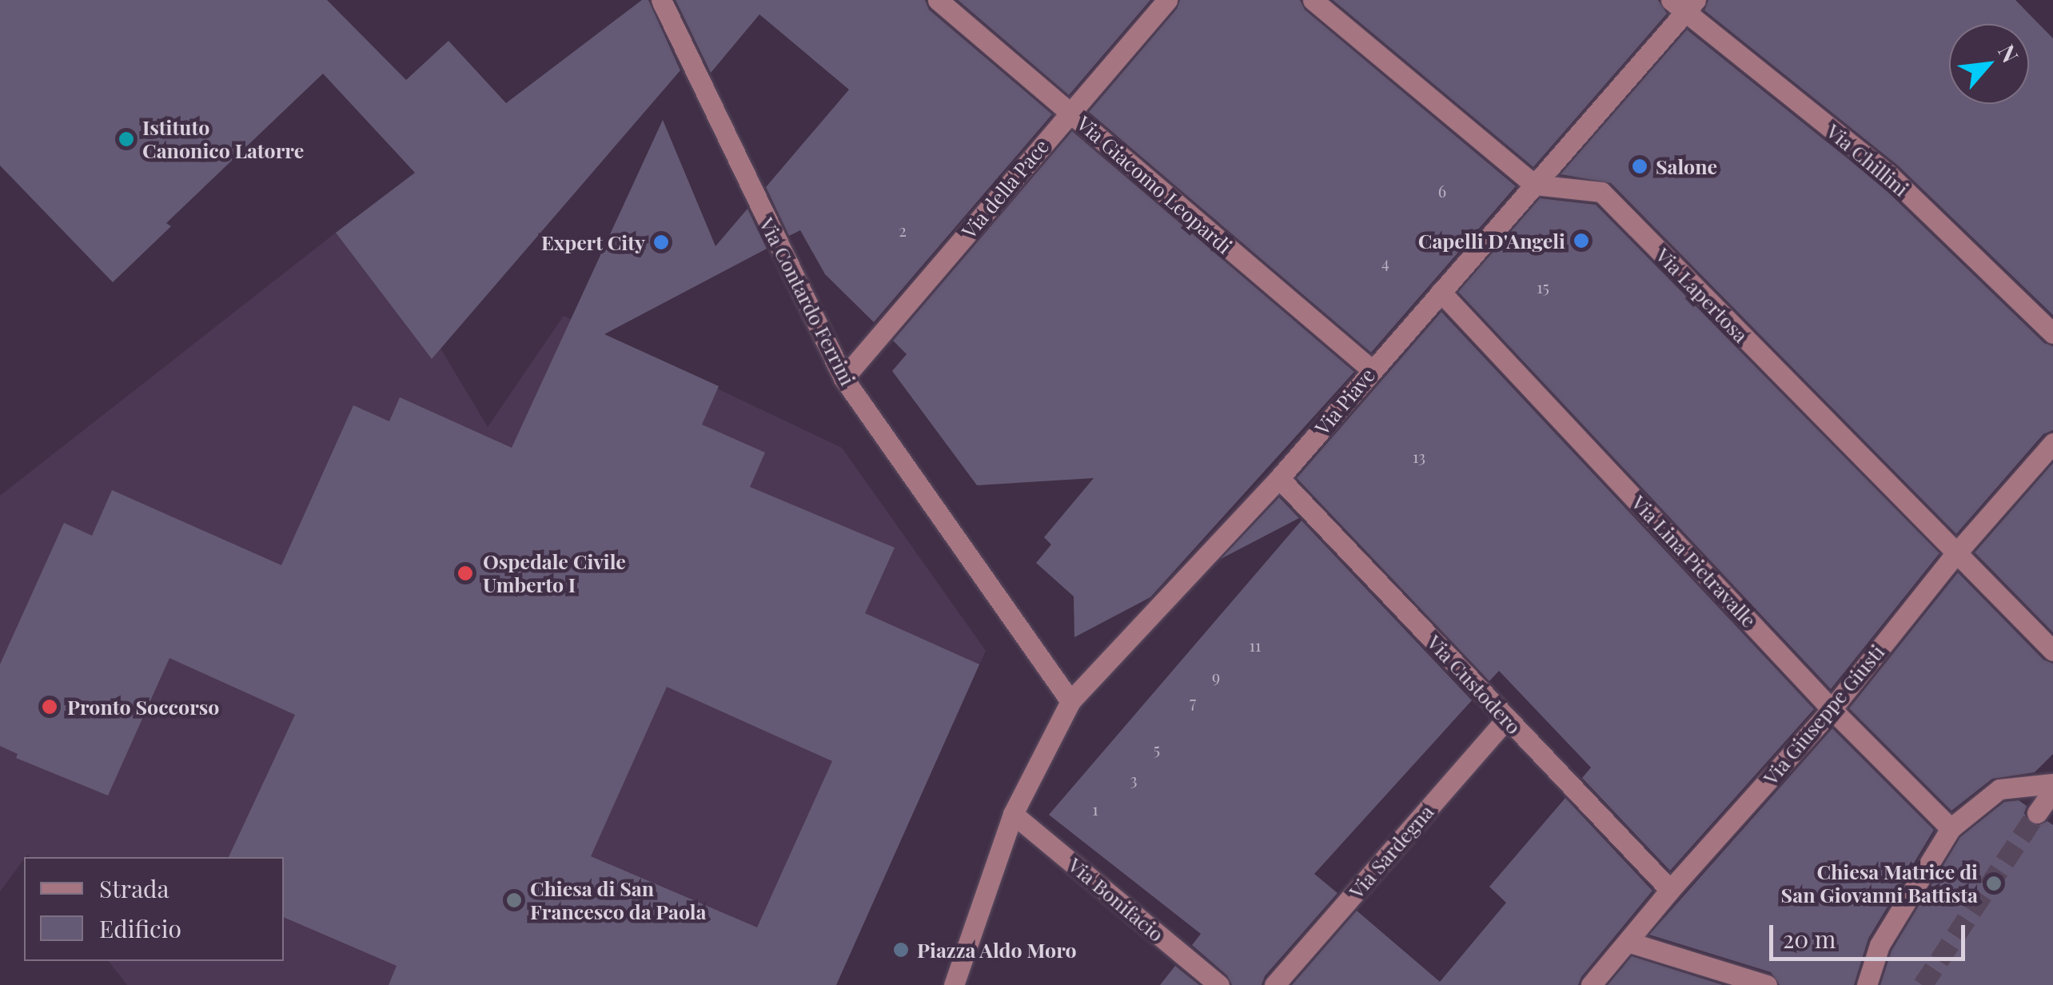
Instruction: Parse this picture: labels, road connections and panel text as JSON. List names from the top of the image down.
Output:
{
  "streets": {
    "street": [
      "Via Chillini",
      "Via Giacomo Leopardi",
      "Via della Pace",
      "Via Lapertosa",
      "Via Contardo Ferrini",
      "Via Piave",
      "Via Lina Pietravalle",
      "Via Custodero",
      "Via Giuseppe Giusti",
      "Via Sardegna",
      "Via Bonifacio"
    ]
  },
  "crossings": [
    ["Via Chillini", "Via Piave"],
    ["Via Giacomo Leopardi", "Via della Pace"],
    ["Via Giacomo Leopardi", "Via Piave"],
    ["Via della Pace", "Via Contardo Ferrini"],
    ["Via Lapertosa", "Via Piave"],
    ["Via Lapertosa", "Via Giuseppe Giusti"],
    ["Via Contardo Ferrini", "Via Piave"],
    ["Via Piave", "Via Lina Pietravalle"],
    ["Via Piave", "Via Custodero"],
    ["Via Piave", "Via Bonifacio"],
    ["Via Lina Pietravalle", "Via Giuseppe Giusti"],
    ["Via Custodero", "Via Giuseppe Giusti"],
    ["Via Custodero", "Via Sardegna"]
  ],
  "places": [
    "Istituto Canonico Latorre",
    "Salone",
    "Capelli D'Angeli",
    "Expert City",
    "Ospedale Civile Umberto I",
    "Pronto Soccorso",
    "Chiesa Matrice di San Giovanni Battista",
    "Chiesa di San Francesco da Paola",
    "Piazza Aldo Moro"
  ],
  "house_numbers": [
    "6",
    "2",
    "4",
    "15",
    "13",
    "11",
    "9",
    "7",
    "5",
    "3",
    "1"
  ],
  "legend": ["Strada", "Edificio"],
  "scale_bar": "20 m",
  "north": "top right"
}
